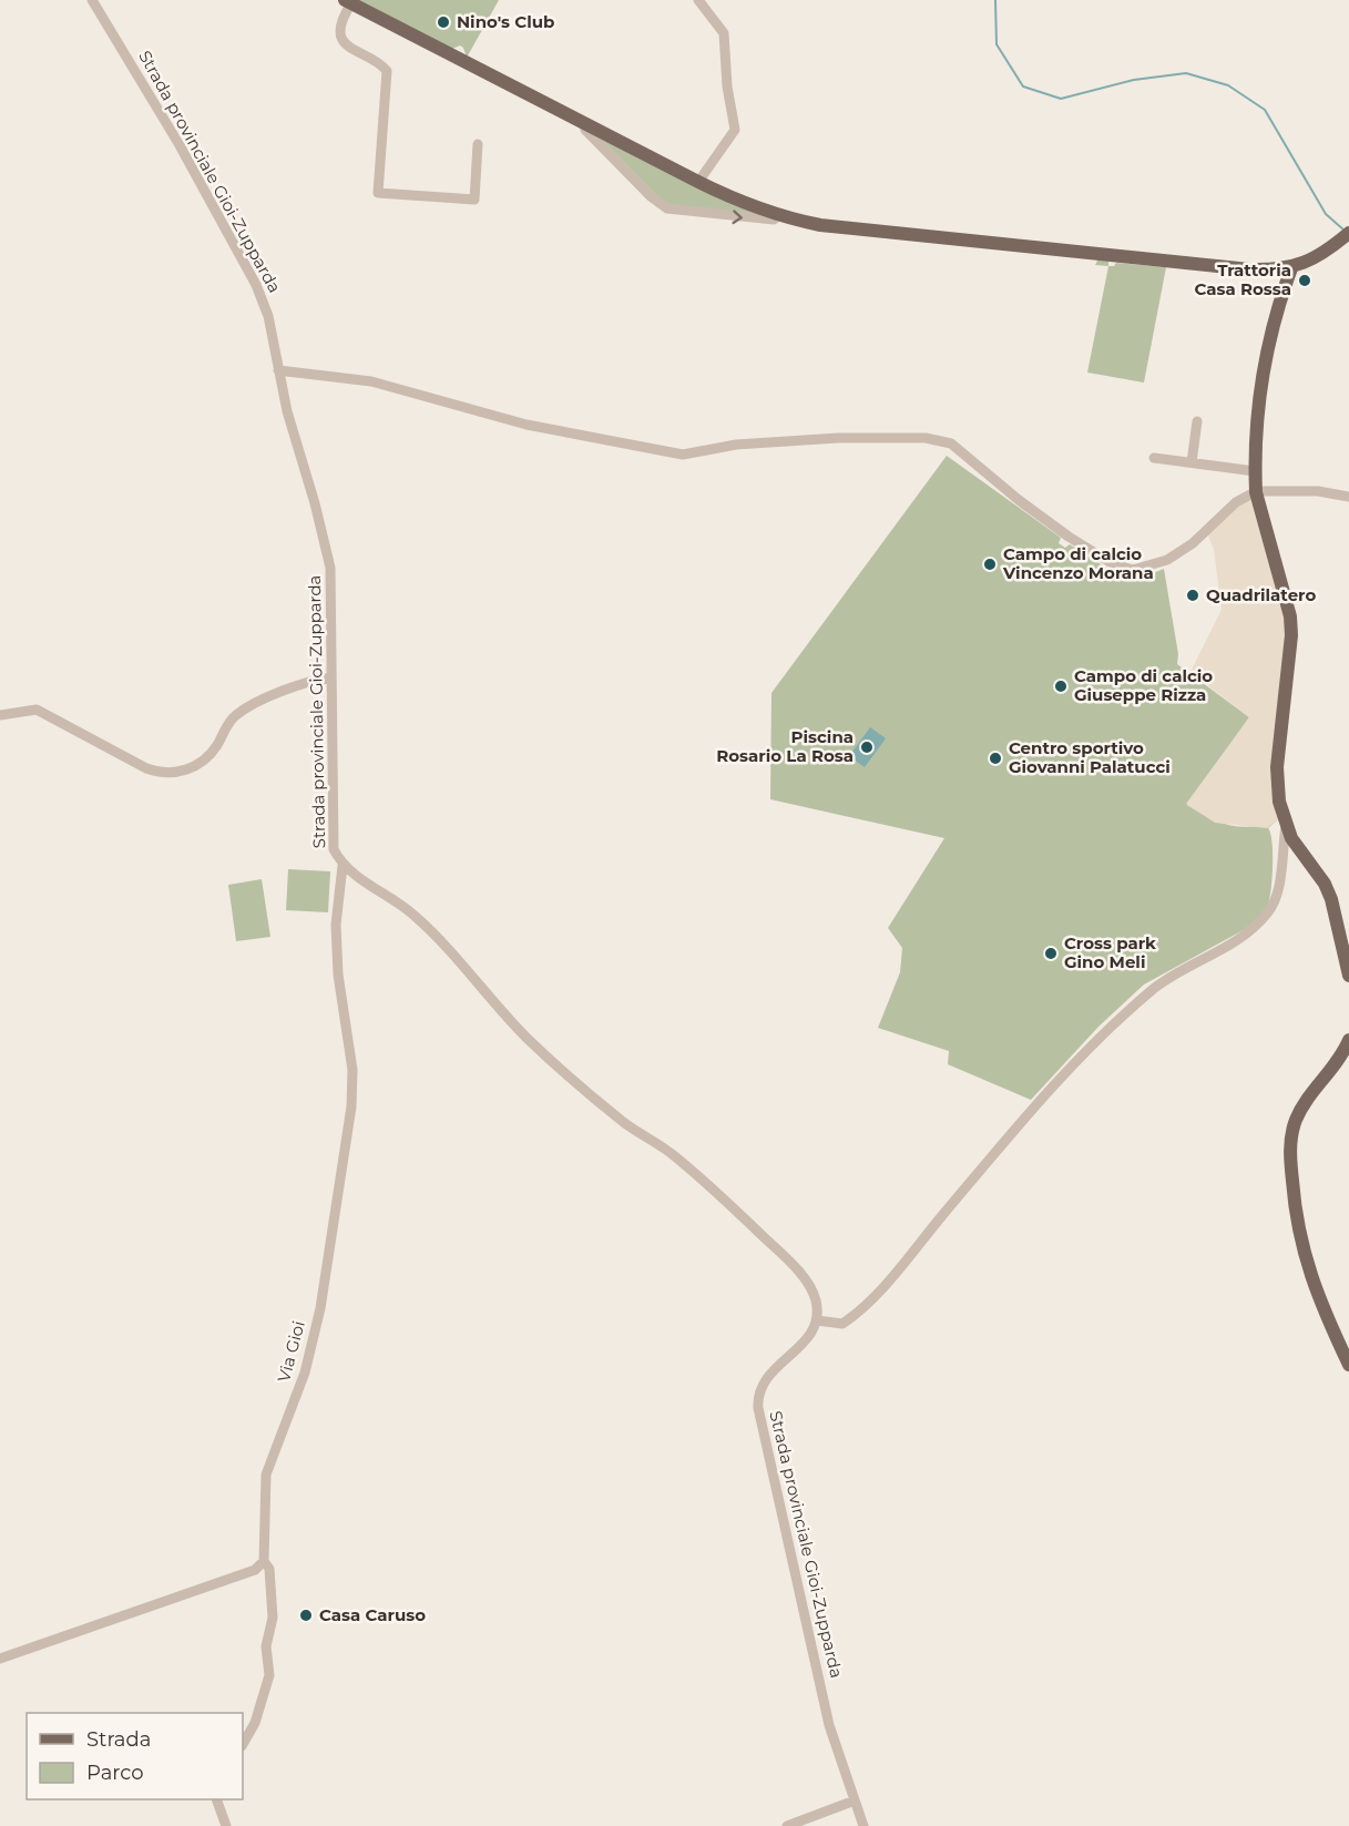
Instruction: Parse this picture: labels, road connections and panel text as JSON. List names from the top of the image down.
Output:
{
  "streets": {
    "street": ["Strada provinciale Gioi-Zupparda", "Via Gioi"]
  },
  "crossings": [
    ["Strada provinciale Gioi-Zupparda", "Via Gioi"]
  ],
  "places": [
    "Nino's Club",
    "Trattoria Casa Rossa",
    "Campo di calcio Vincenzo Morana",
    "Quadrilatero",
    "Campo di calcio Giuseppe Rizza",
    "Piscina Rosario La Rosa",
    "Centro sportivo Giovanni Palatucci",
    "Cross park Gino Meli",
    "Casa Caruso"
  ],
  "legend": ["Strada", "Parco"]
}
